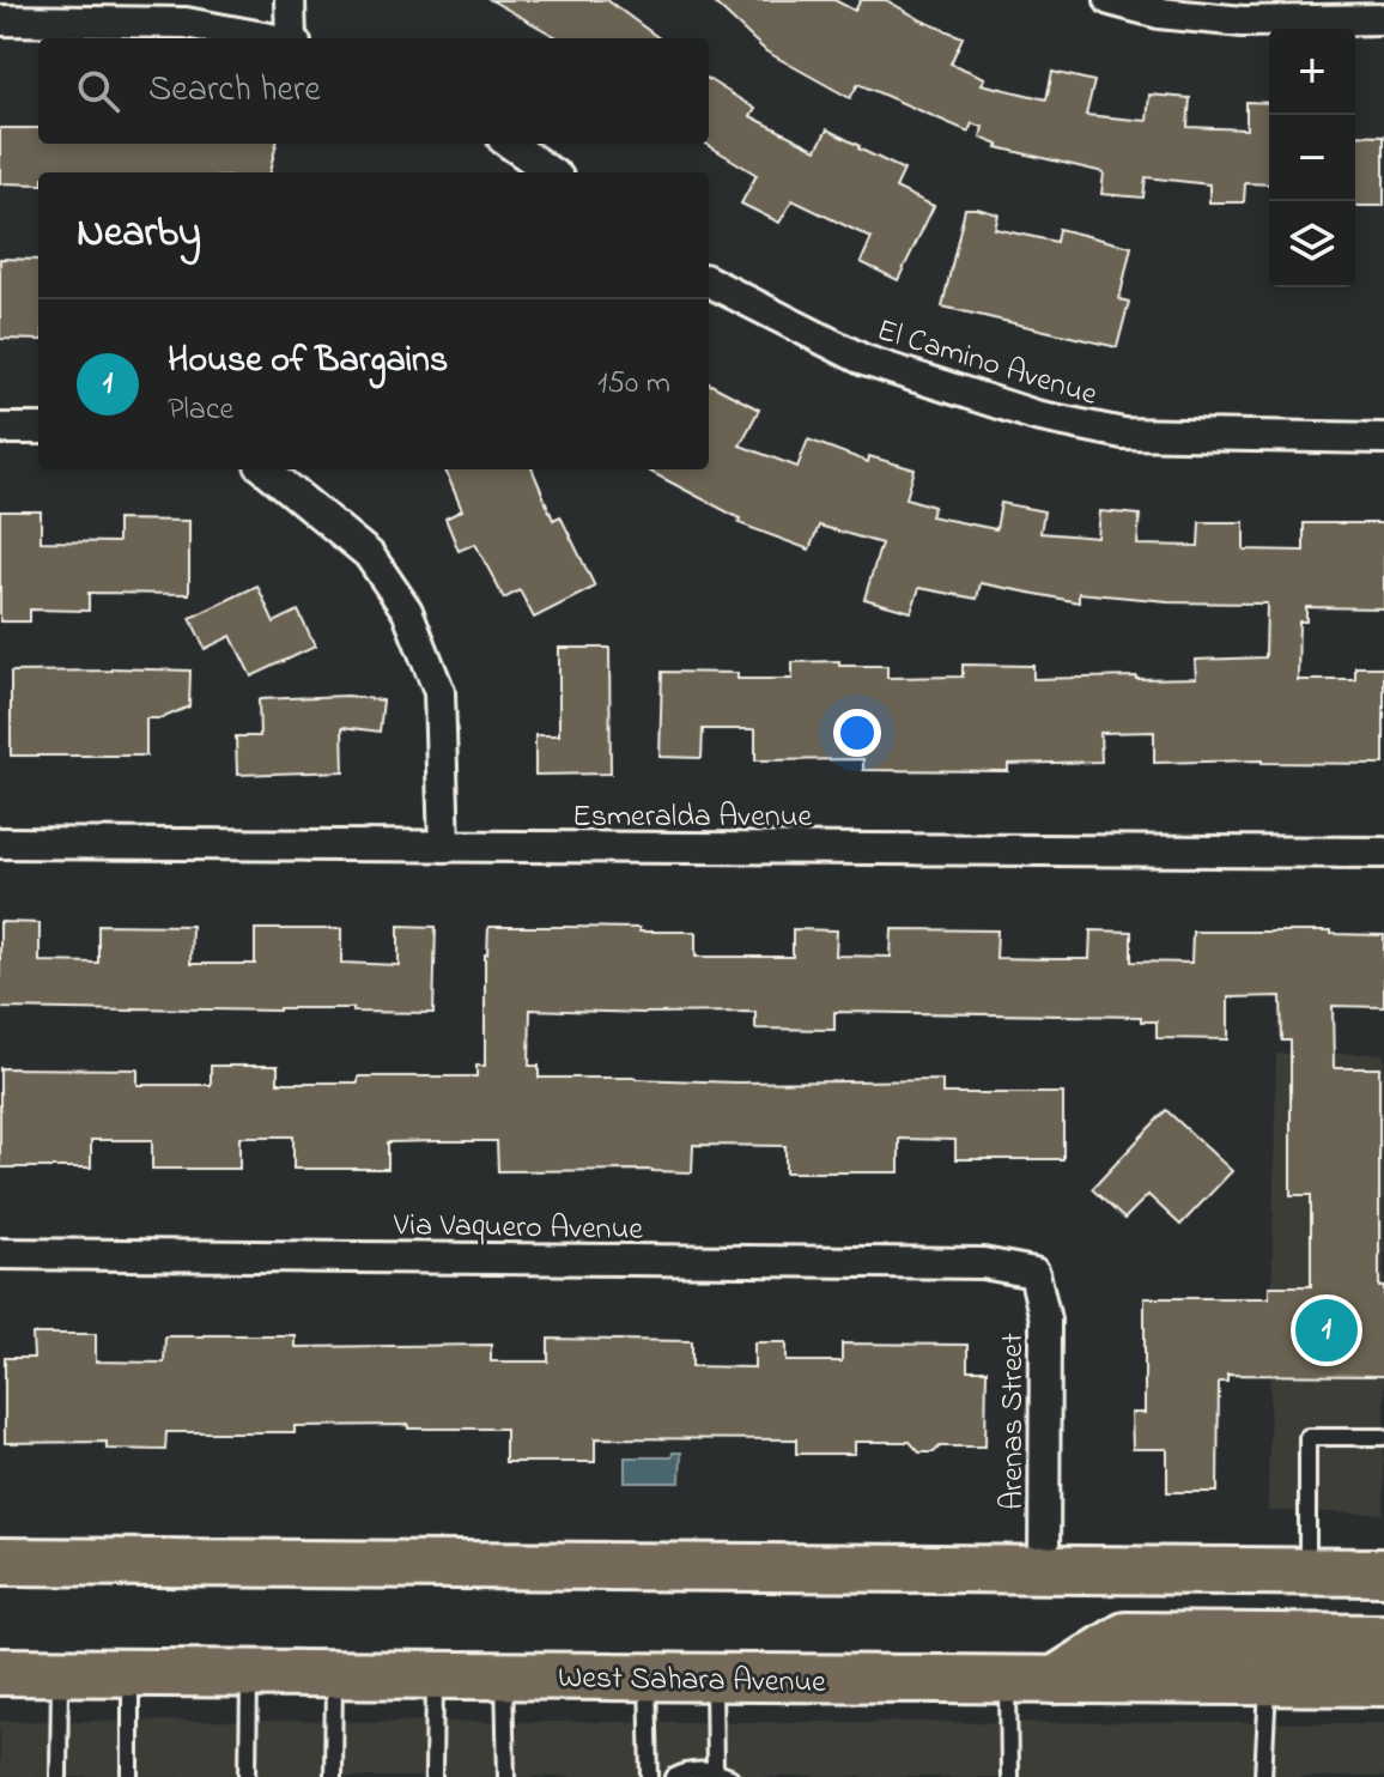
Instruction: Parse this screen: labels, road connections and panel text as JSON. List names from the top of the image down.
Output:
{
  "streets": {
    "main road": ["West Sahara Avenue"],
    "street": [
      "El Camino Avenue",
      "Esmeralda Avenue",
      "Via Vaquero Avenue",
      "Arenas Street"
    ]
  },
  "crossings": [
    ["Via Vaquero Avenue", "Arenas Street"]
  ],
  "page": {
    "map_buttons": ["+", "−"],
    "search": "Search here",
    "heading": "Nearby",
    "list": [
      {
        "mark": "1",
        "name": "House of Bargains",
        "note": "Place",
        "value": "150 m"
      }
    ],
    "pins": "1"
  }
}
